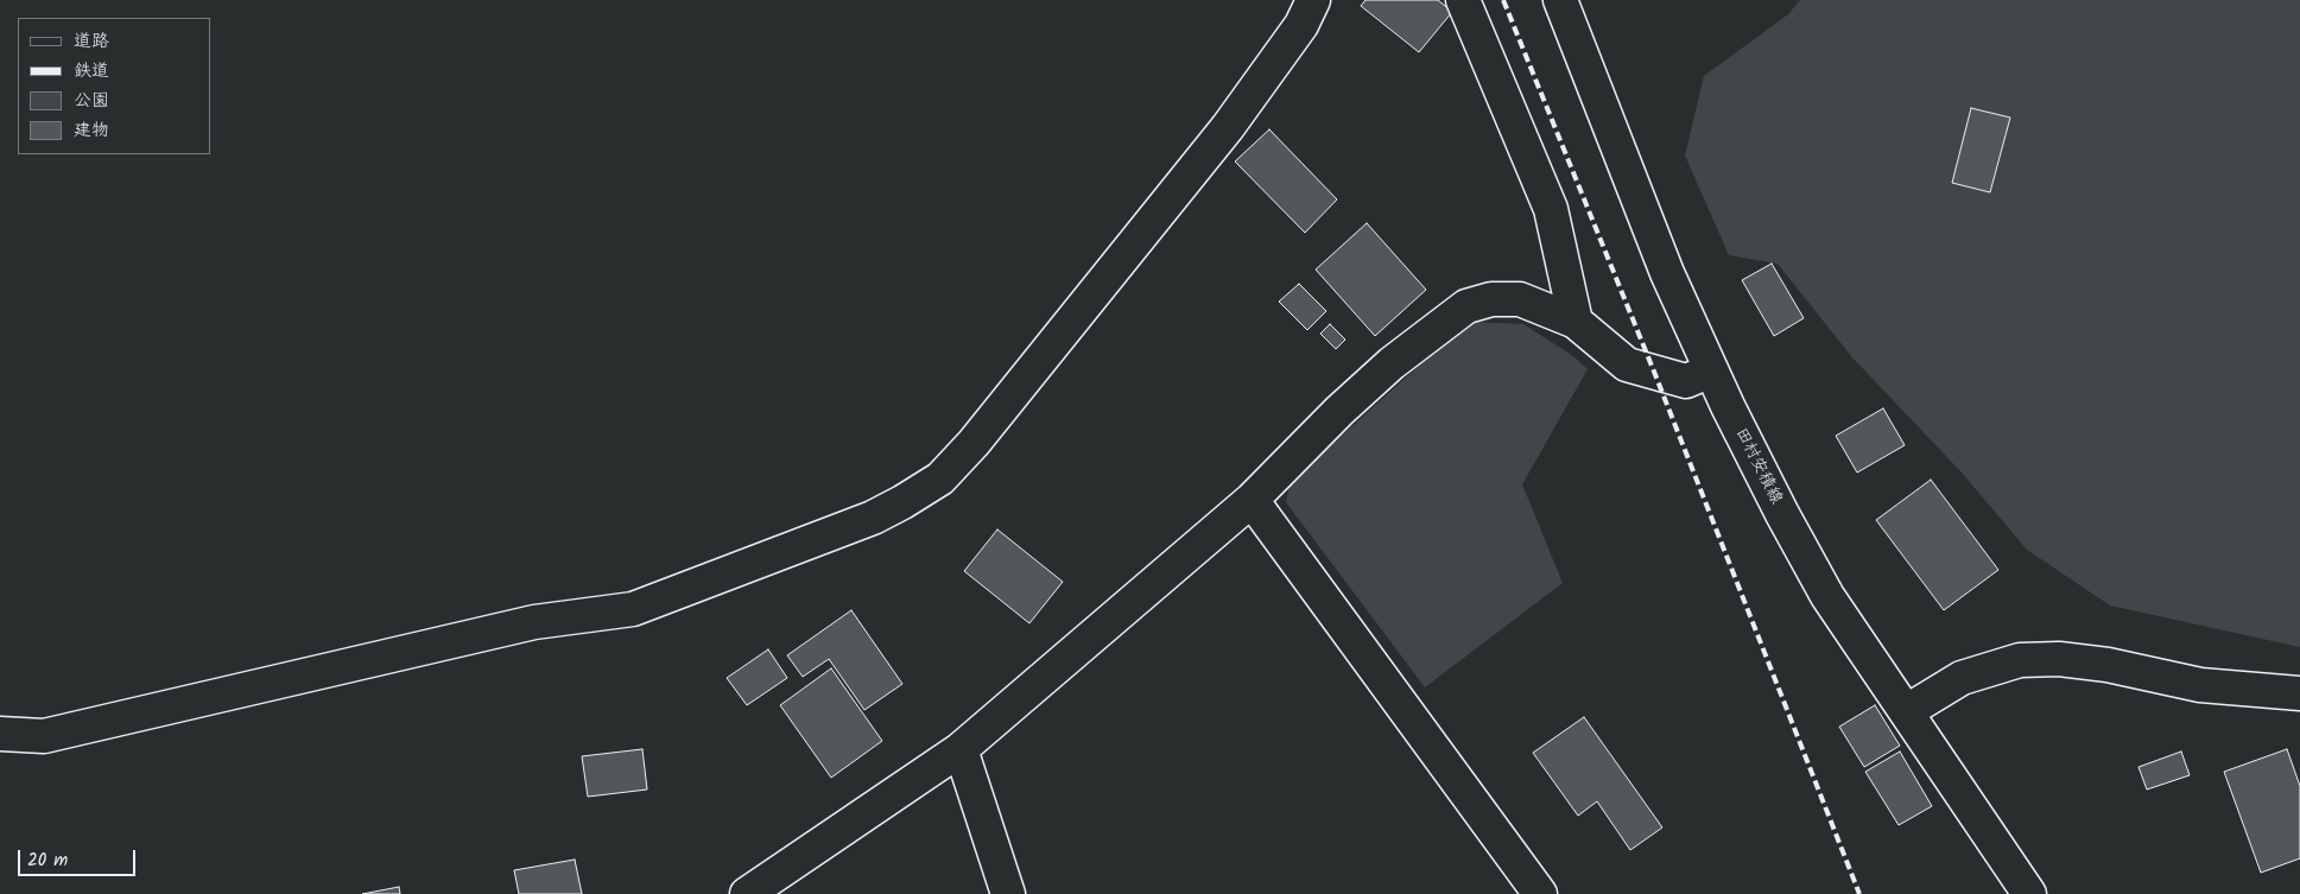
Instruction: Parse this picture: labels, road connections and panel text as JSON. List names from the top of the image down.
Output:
{
  "streets": {
    "street": ["田村安積線"]
  },
  "legend": [
    "道路",
    "鉄道",
    "公園",
    "建物"
  ],
  "scale_bar": "20 m"
}
